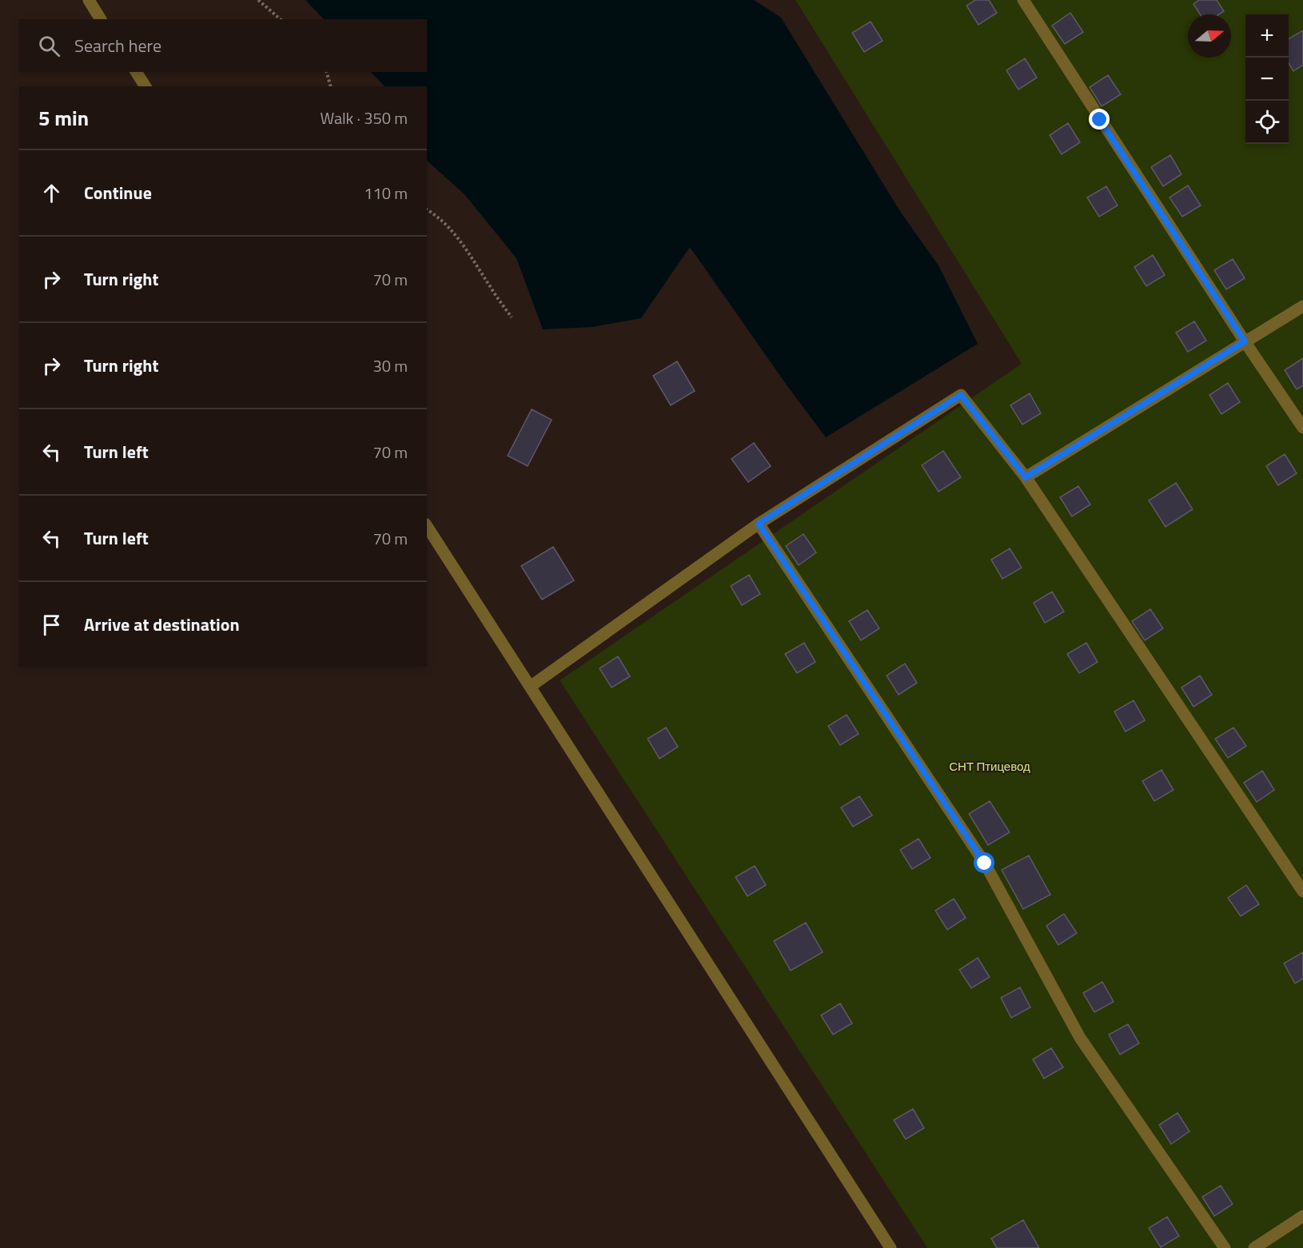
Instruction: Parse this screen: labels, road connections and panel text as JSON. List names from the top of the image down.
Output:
{
  "parks": ["СНТ Птицевод"],
  "north": "right",
  "page": {
    "map_buttons": ["+", "−"],
    "search": "Search here",
    "heading": ["5 min", "Walk · 350 m"],
    "list": [
      ["Continue", "110 m"],
      ["Turn right", "70 m"],
      ["Turn right", "30 m"],
      ["Turn left", "70 m"],
      ["Turn left", "70 m"],
      "Arrive at destination"
    ]
  }
}
